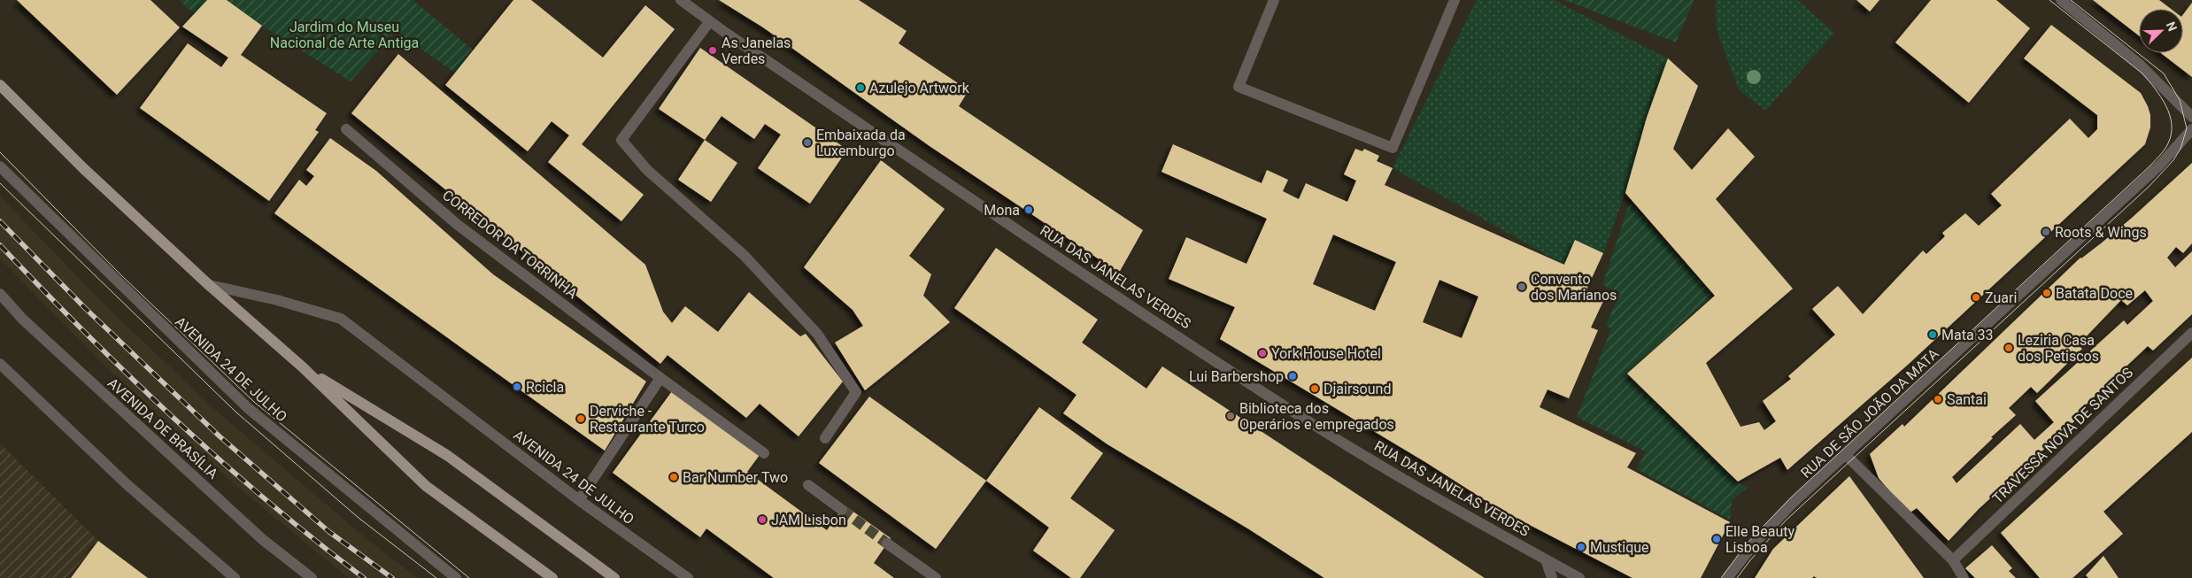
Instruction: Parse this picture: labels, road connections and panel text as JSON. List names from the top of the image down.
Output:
{
  "streets": {
    "street": [
      "CORREDOR DA TORRINHA",
      "RUA DAS JANELAS VERDES",
      "AVENIDA 24 DE JULHO",
      "RUA DE SÃO JOÃO DA MATA",
      "AVENIDA DE BRASÍLIA",
      "TRAVESSA NOVA DE SANTOS"
    ]
  },
  "parks": ["Jardim do Museu Nacional de Arte Antiga"],
  "places": [
    "As Janelas Verdes",
    "Azulejo Artwork",
    "Embaixada da Luxemburgo",
    "Mona",
    "Roots & Wings",
    "Convento dos Marianos",
    "Batata Doce",
    "Zuari",
    "Mata 33",
    "Leziria Casa dos Petiscos",
    "York House Hotel",
    "Lui Barbershop",
    "Rcicla",
    "Djairsound",
    "Santai",
    "Biblioteca dos Operários e empregados",
    "Derviche - Restaurante Turco",
    "Bar Number Two",
    "JAM Lisbon",
    "Elle Beauty Lisboa",
    "Mustique"
  ],
  "north": "top right"
}
